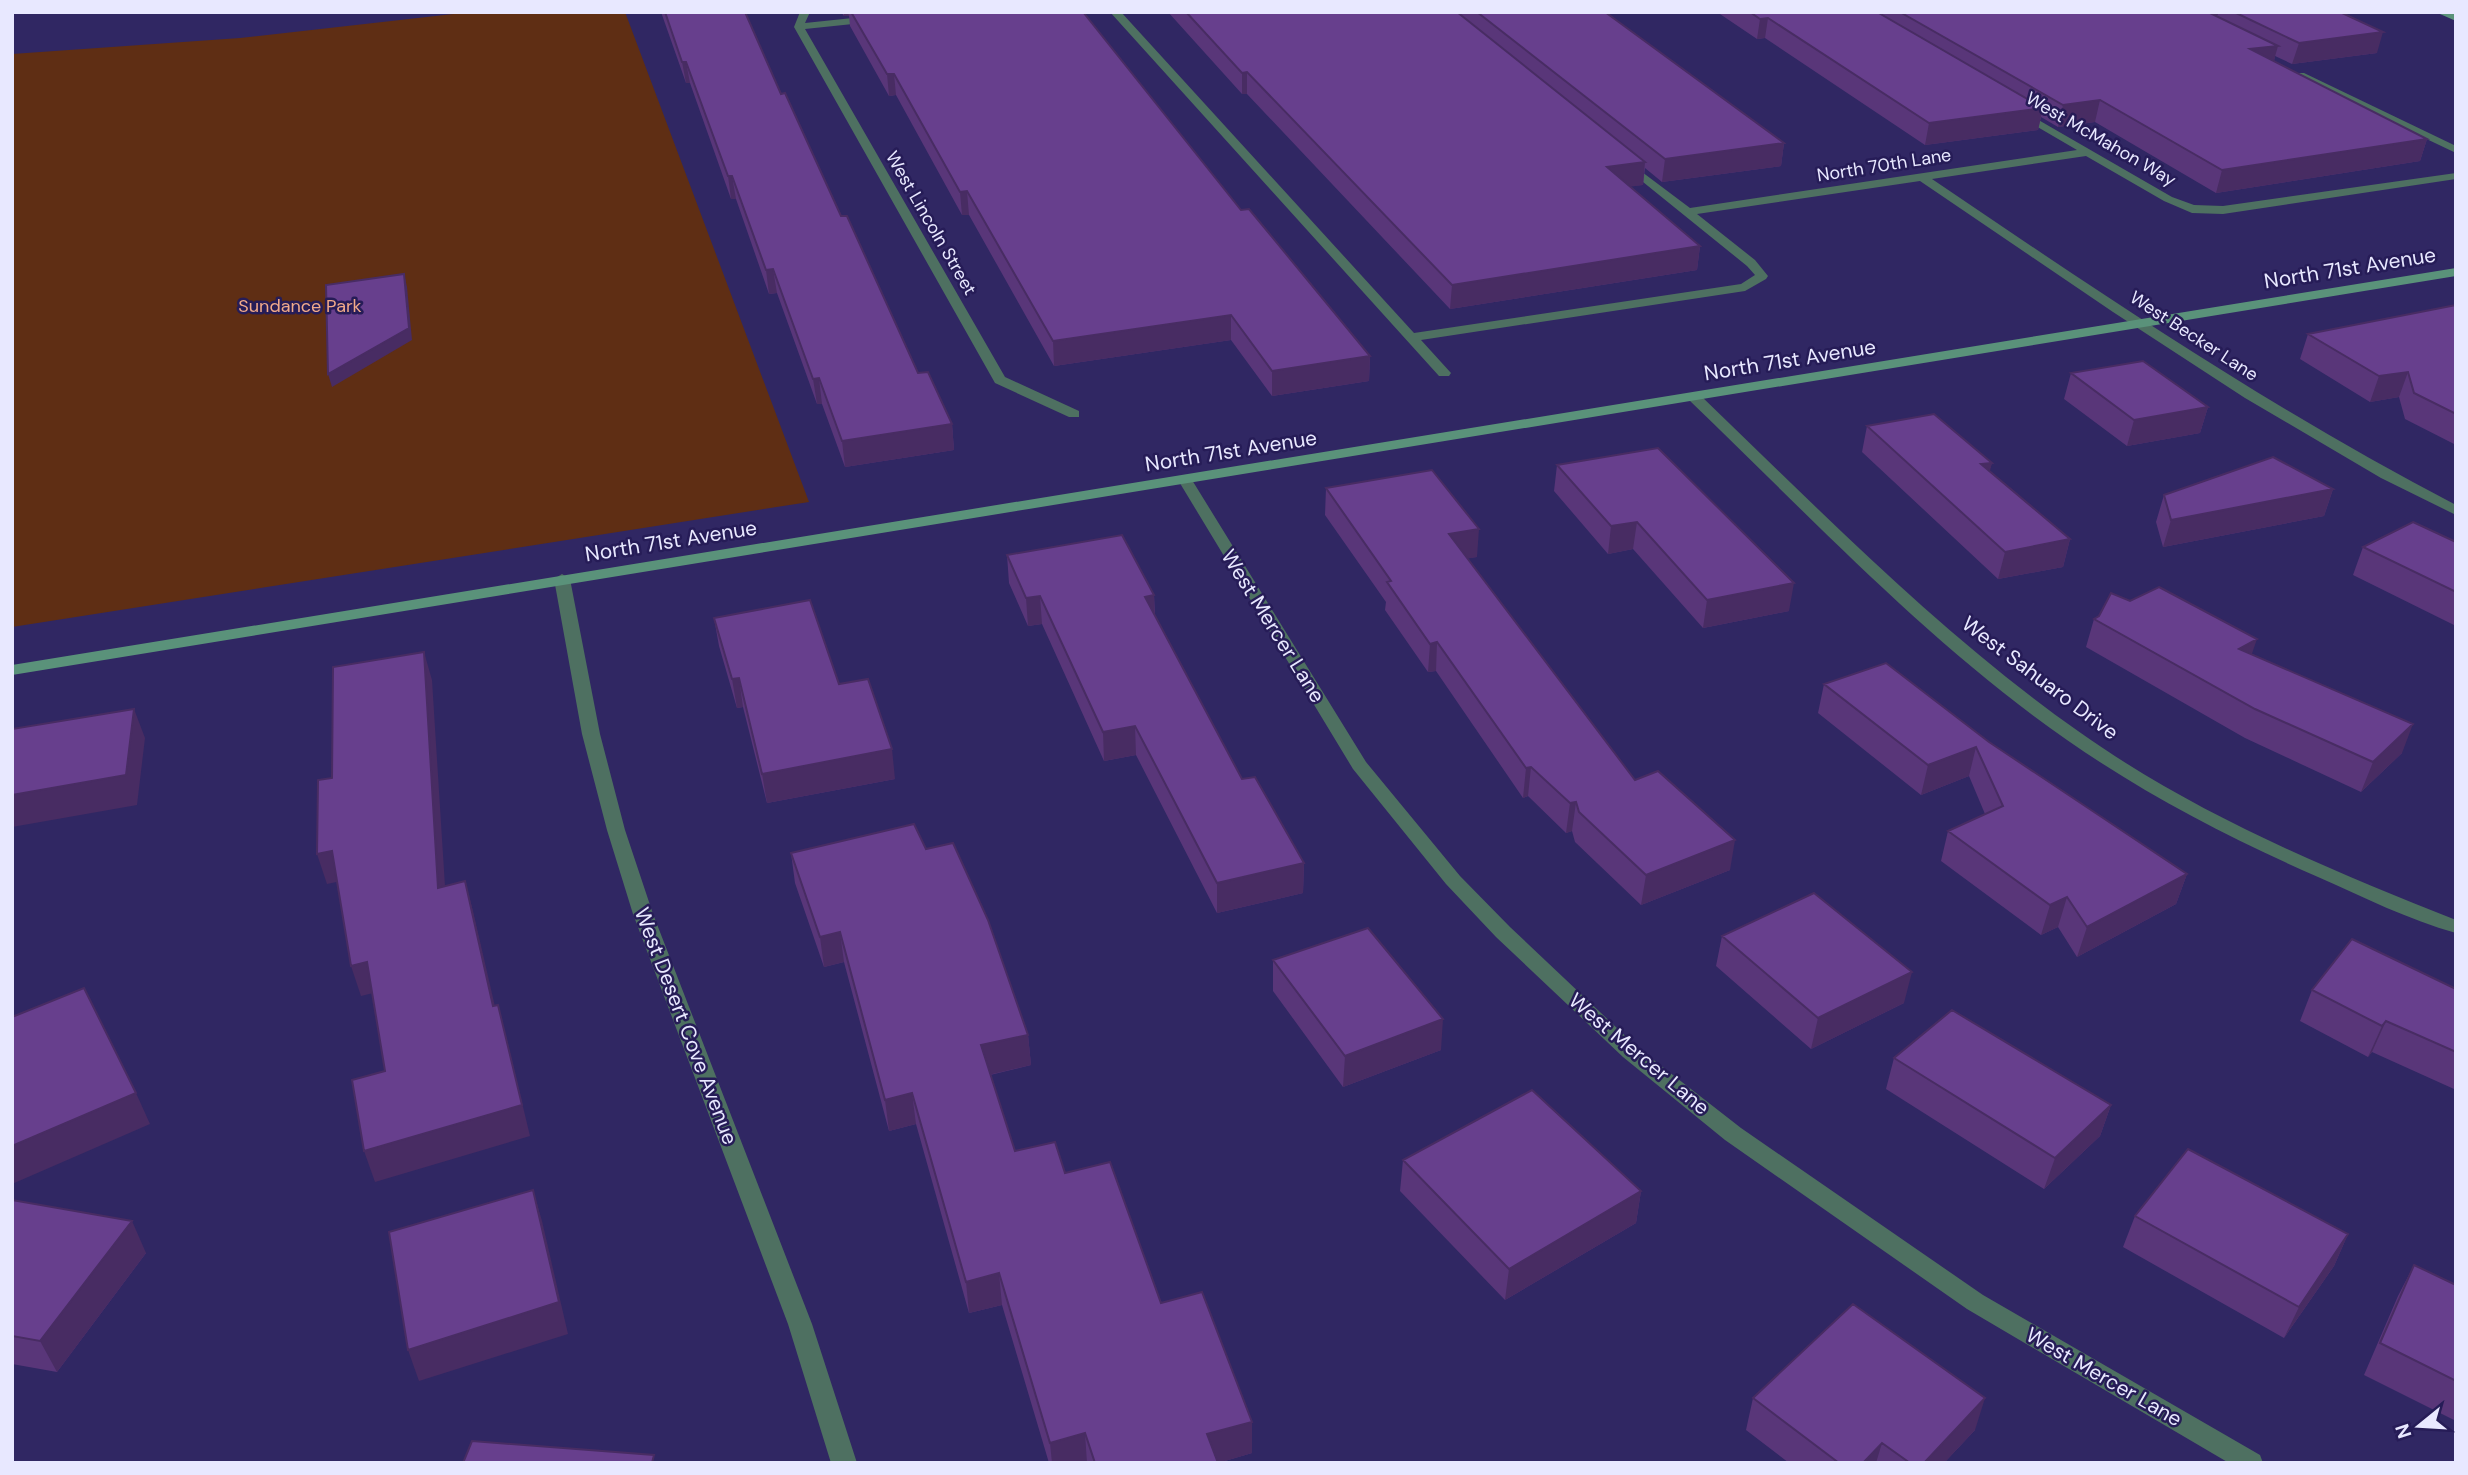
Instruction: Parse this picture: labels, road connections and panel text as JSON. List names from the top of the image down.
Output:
{
  "streets": {
    "street": [
      "West McMahon Way",
      "North 70th Lane",
      "West Lincoln Street",
      "North 71st Avenue",
      "West Becker Lane",
      "West Mercer Lane",
      "West Sahuaro Drive",
      "West Desert Cove Avenue"
    ]
  },
  "crossings": [
    ["West McMahon Way", "North 70th Lane"],
    ["North 70th Lane", "West Becker Lane"],
    ["North 71st Avenue", "West Becker Lane"],
    ["North 71st Avenue", "West Mercer Lane"],
    ["North 71st Avenue", "West Sahuaro Drive"],
    ["North 71st Avenue", "West Desert Cove Avenue"]
  ],
  "parks": ["Sundance Park"],
  "north": "left"
}
